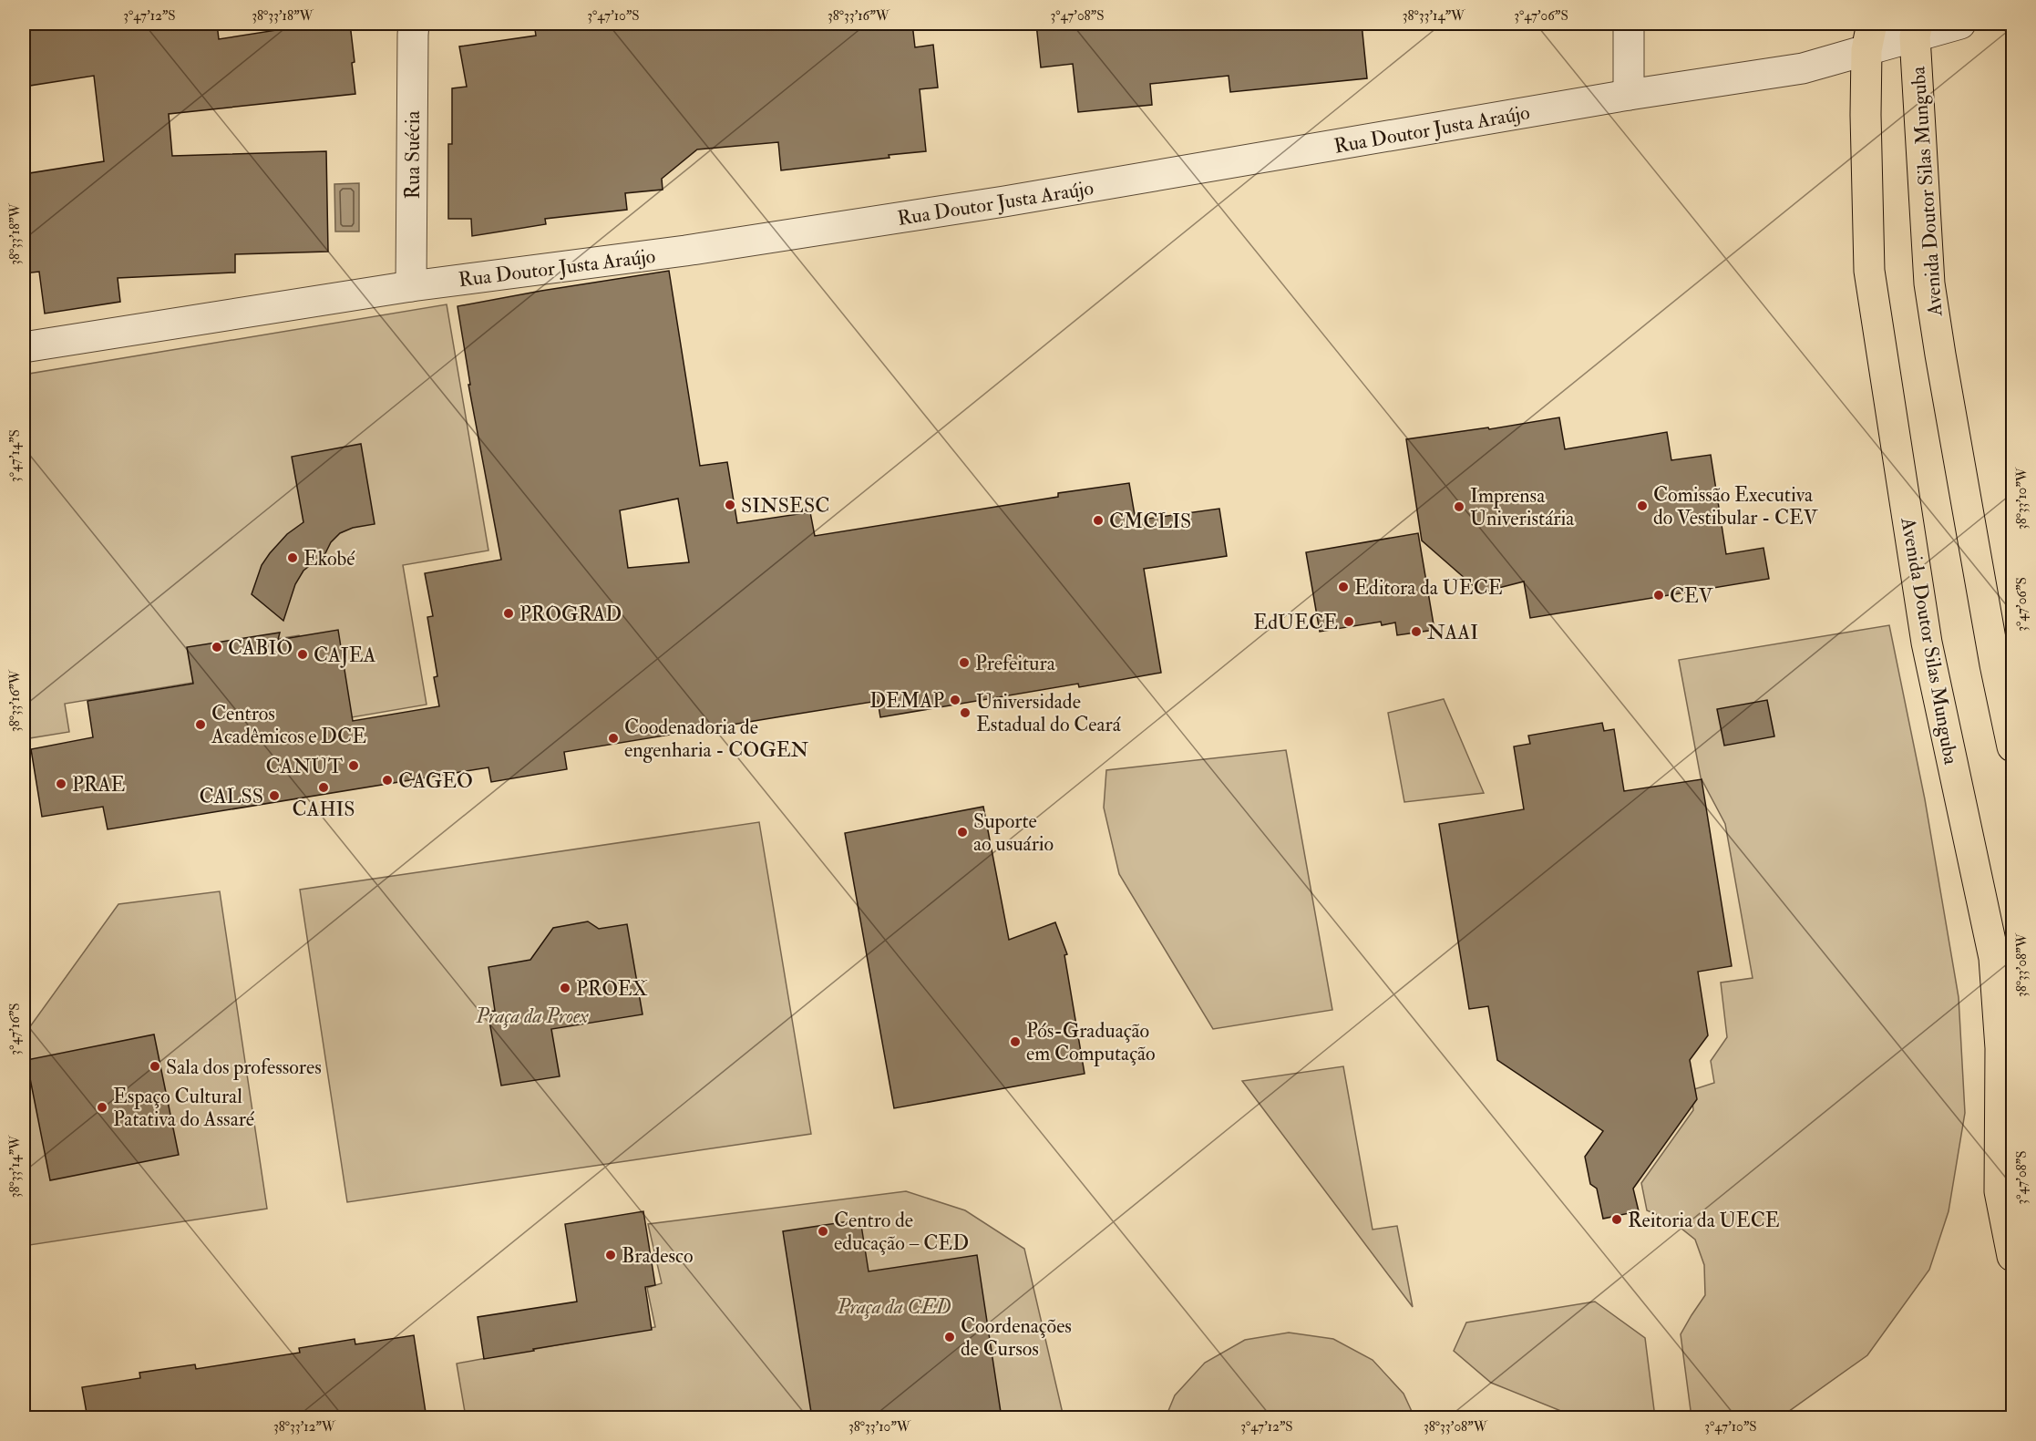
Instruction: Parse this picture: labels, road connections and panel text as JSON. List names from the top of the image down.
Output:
{
  "streets": {
    "main road": ["Avenida Doutor Silas Munguba"],
    "street": ["Rua Doutor Justa Araújo", "Rua Suécia"]
  },
  "crossings": [
    ["Rua Doutor Justa Araújo", "Rua Suécia"],
    ["Rua Doutor Justa Araújo", "Avenida Doutor Silas Munguba"]
  ],
  "parks": ["Praça da Proex", "Praça da CED"],
  "places": [
    "SINSESC",
    "Comissão Executiva do Vestibular - CEV",
    "Imprensa Univeristária",
    "CMCLIS",
    "Ekobé",
    "Editora da UECE",
    "CEV",
    "PROGRAD",
    "EdUECE",
    "NAAI",
    "CABIO",
    "CAJEA",
    "Prefeitura",
    "DEMAP",
    "Universidade Estadual do Ceará",
    "Centros Acadêmicos e DCE",
    "Coodenadoria de engenharia - COGEN",
    "CANUT",
    "CAGEO",
    "PRAE",
    "CAHIS",
    "CALSS",
    "Suporte ao usuário",
    "PROEX",
    "Pós-Graduação em Computação",
    "Sala dos professores",
    "Espaço Cultural Patativa do Assaré",
    "Reitoria da UECE",
    "Centro de educação – CED",
    "Bradesco",
    "Coordenações de Cursos"
  ],
  "coordinates": [
    "3°47'12\"S",
    "38°33'18\"W",
    "3°47'10\"S",
    "38°33'16\"W",
    "3°47'08\"S",
    "38°33'14\"W",
    "3°47'06\"S",
    "3°47'14\"S",
    "38°33'10\"W",
    "38°33'08\"W",
    "3°47'16\"S",
    "38°33'12\"W"
  ]
}
